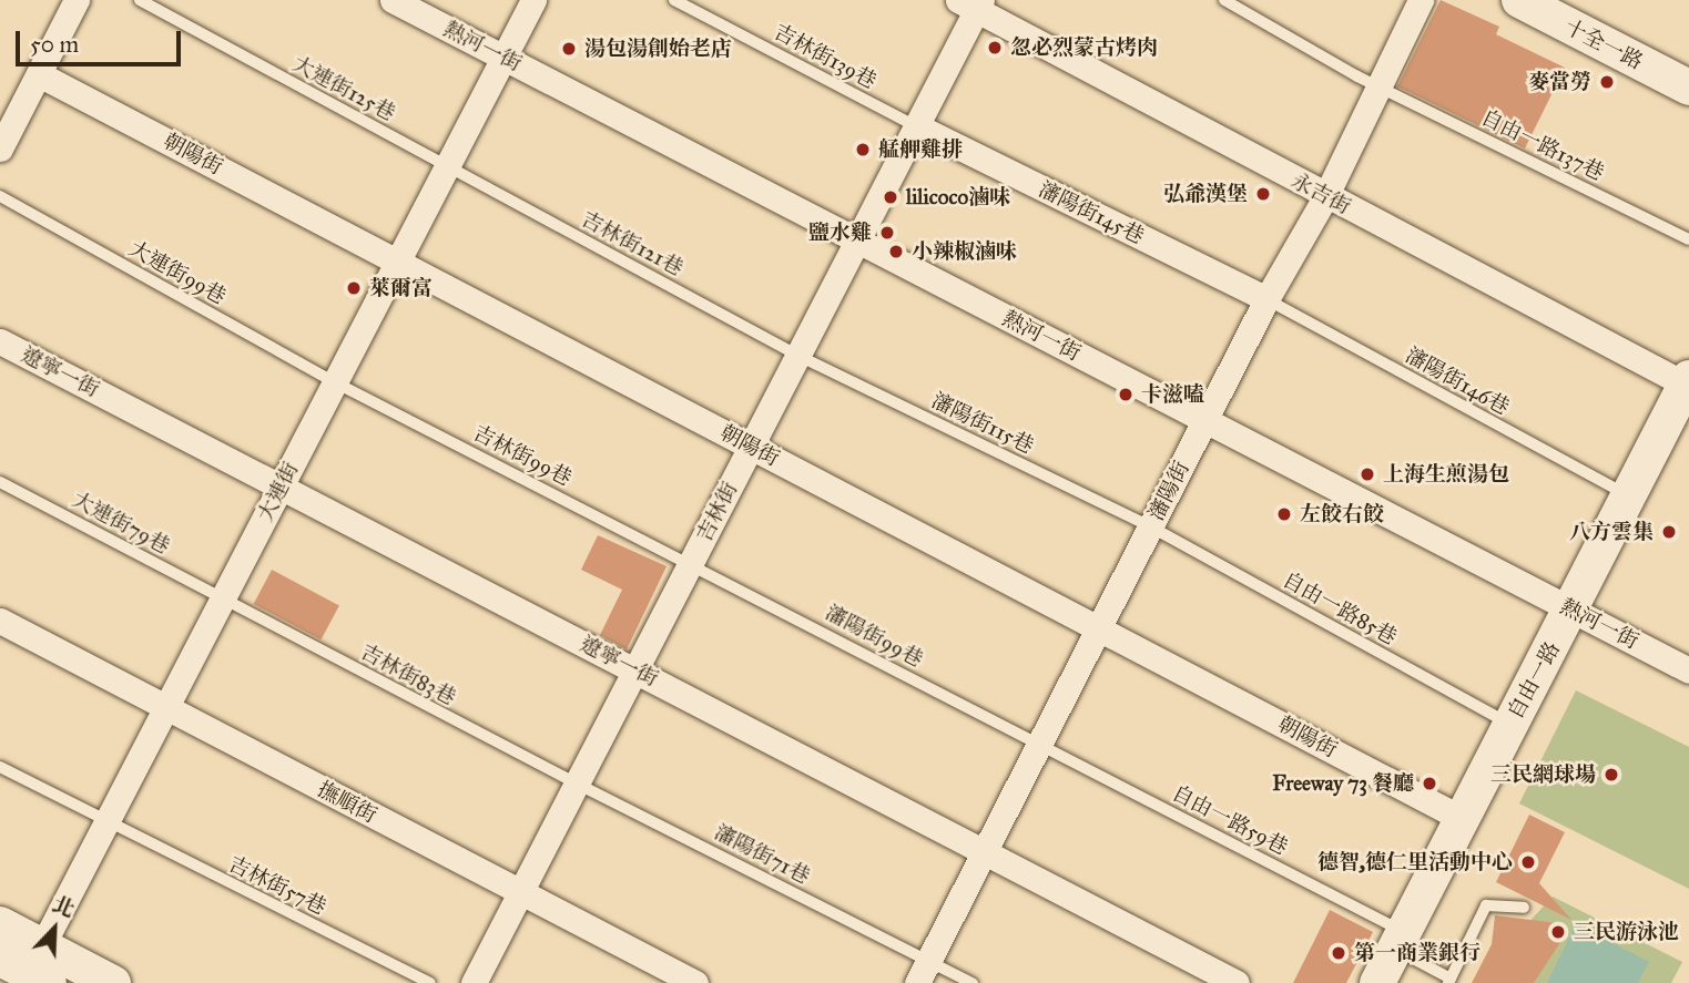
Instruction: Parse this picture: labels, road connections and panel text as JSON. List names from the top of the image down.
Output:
{
  "streets": {
    "street": [
      "十全一路",
      "熱河一街",
      "朝陽街",
      "永吉街",
      "瀋陽街145巷",
      "遼寧一街",
      "瀋陽街",
      "大連街",
      "吉林街",
      "自由一路",
      "撫順街"
    ],
    "lane": [
      "吉林街139巷",
      "大連街125巷",
      "自由一路137巷",
      "吉林街121巷",
      "大連街99巷",
      "瀋陽街146巷",
      "瀋陽街115巷",
      "吉林街99巷",
      "大連街79巷",
      "自由一路85巷",
      "瀋陽街99巷",
      "吉林街83巷",
      "自由一路59巷",
      "瀋陽街71巷",
      "吉林街57巷"
    ]
  },
  "crossings": [
    ["熱河一街", "瀋陽街"],
    ["熱河一街", "大連街"],
    ["熱河一街", "吉林街"],
    ["熱河一街", "自由一路"],
    ["吉林街139巷", "瀋陽街145巷"],
    ["吉林街139巷", "吉林街"],
    ["大連街125巷", "吉林街121巷"],
    ["大連街125巷", "大連街"],
    ["自由一路137巷", "瀋陽街"],
    ["朝陽街", "瀋陽街"],
    ["朝陽街", "大連街"],
    ["朝陽街", "吉林街"],
    ["朝陽街", "自由一路"],
    ["永吉街", "瀋陽街"],
    ["永吉街", "吉林街"],
    ["永吉街", "自由一路"],
    ["瀋陽街145巷", "瀋陽街146巷"],
    ["瀋陽街145巷", "瀋陽街"],
    ["瀋陽街145巷", "吉林街"],
    ["吉林街121巷", "瀋陽街115巷"],
    ["吉林街121巷", "大連街"],
    ["吉林街121巷", "吉林街"],
    ["大連街99巷", "吉林街99巷"],
    ["大連街99巷", "大連街"],
    ["遼寧一街", "瀋陽街"],
    ["遼寧一街", "大連街"],
    ["遼寧一街", "吉林街"],
    ["瀋陽街146巷", "瀋陽街"],
    ["瀋陽街146巷", "自由一路"],
    ["瀋陽街115巷", "瀋陽街"],
    ["瀋陽街115巷", "吉林街"],
    ["瀋陽街115巷", "自由一路85巷"],
    ["吉林街99巷", "大連街"],
    ["吉林街99巷", "吉林街"],
    ["吉林街99巷", "瀋陽街99巷"],
    ["瀋陽街", "自由一路85巷"],
    ["瀋陽街", "瀋陽街99巷"],
    ["瀋陽街", "自由一路59巷"],
    ["瀋陽街", "瀋陽街71巷"],
    ["大連街", "大連街79巷"],
    ["大連街", "吉林街83巷"],
    ["大連街", "撫順街"],
    ["大連街", "吉林街57巷"],
    ["吉林街", "瀋陽街99巷"],
    ["吉林街", "吉林街83巷"],
    ["吉林街", "撫順街"],
    ["吉林街", "瀋陽街71巷"],
    ["大連街79巷", "吉林街83巷"],
    ["自由一路85巷", "自由一路"],
    ["瀋陽街99巷", "自由一路59巷"],
    ["吉林街83巷", "瀋陽街71巷"],
    ["自由一路", "自由一路59巷"]
  ],
  "places": [
    "忽必烈蒙古烤肉",
    "湯包湯創始老店",
    "麥當勞",
    "艋舺雞排",
    "弘爺漢堡",
    "lilicoco滷味",
    "鹽水雞",
    "小辣椒滷味",
    "萊爾富",
    "卡滋嗑",
    "上海生煎湯包",
    "左餃右餃",
    "八方雲集",
    "三民網球場",
    "Freeway 73 餐廳",
    "德智,德仁里活動中心",
    "三民游泳池",
    "第一商業銀行"
  ],
  "scale_bar": "50 m",
  "north": "top right"
}
